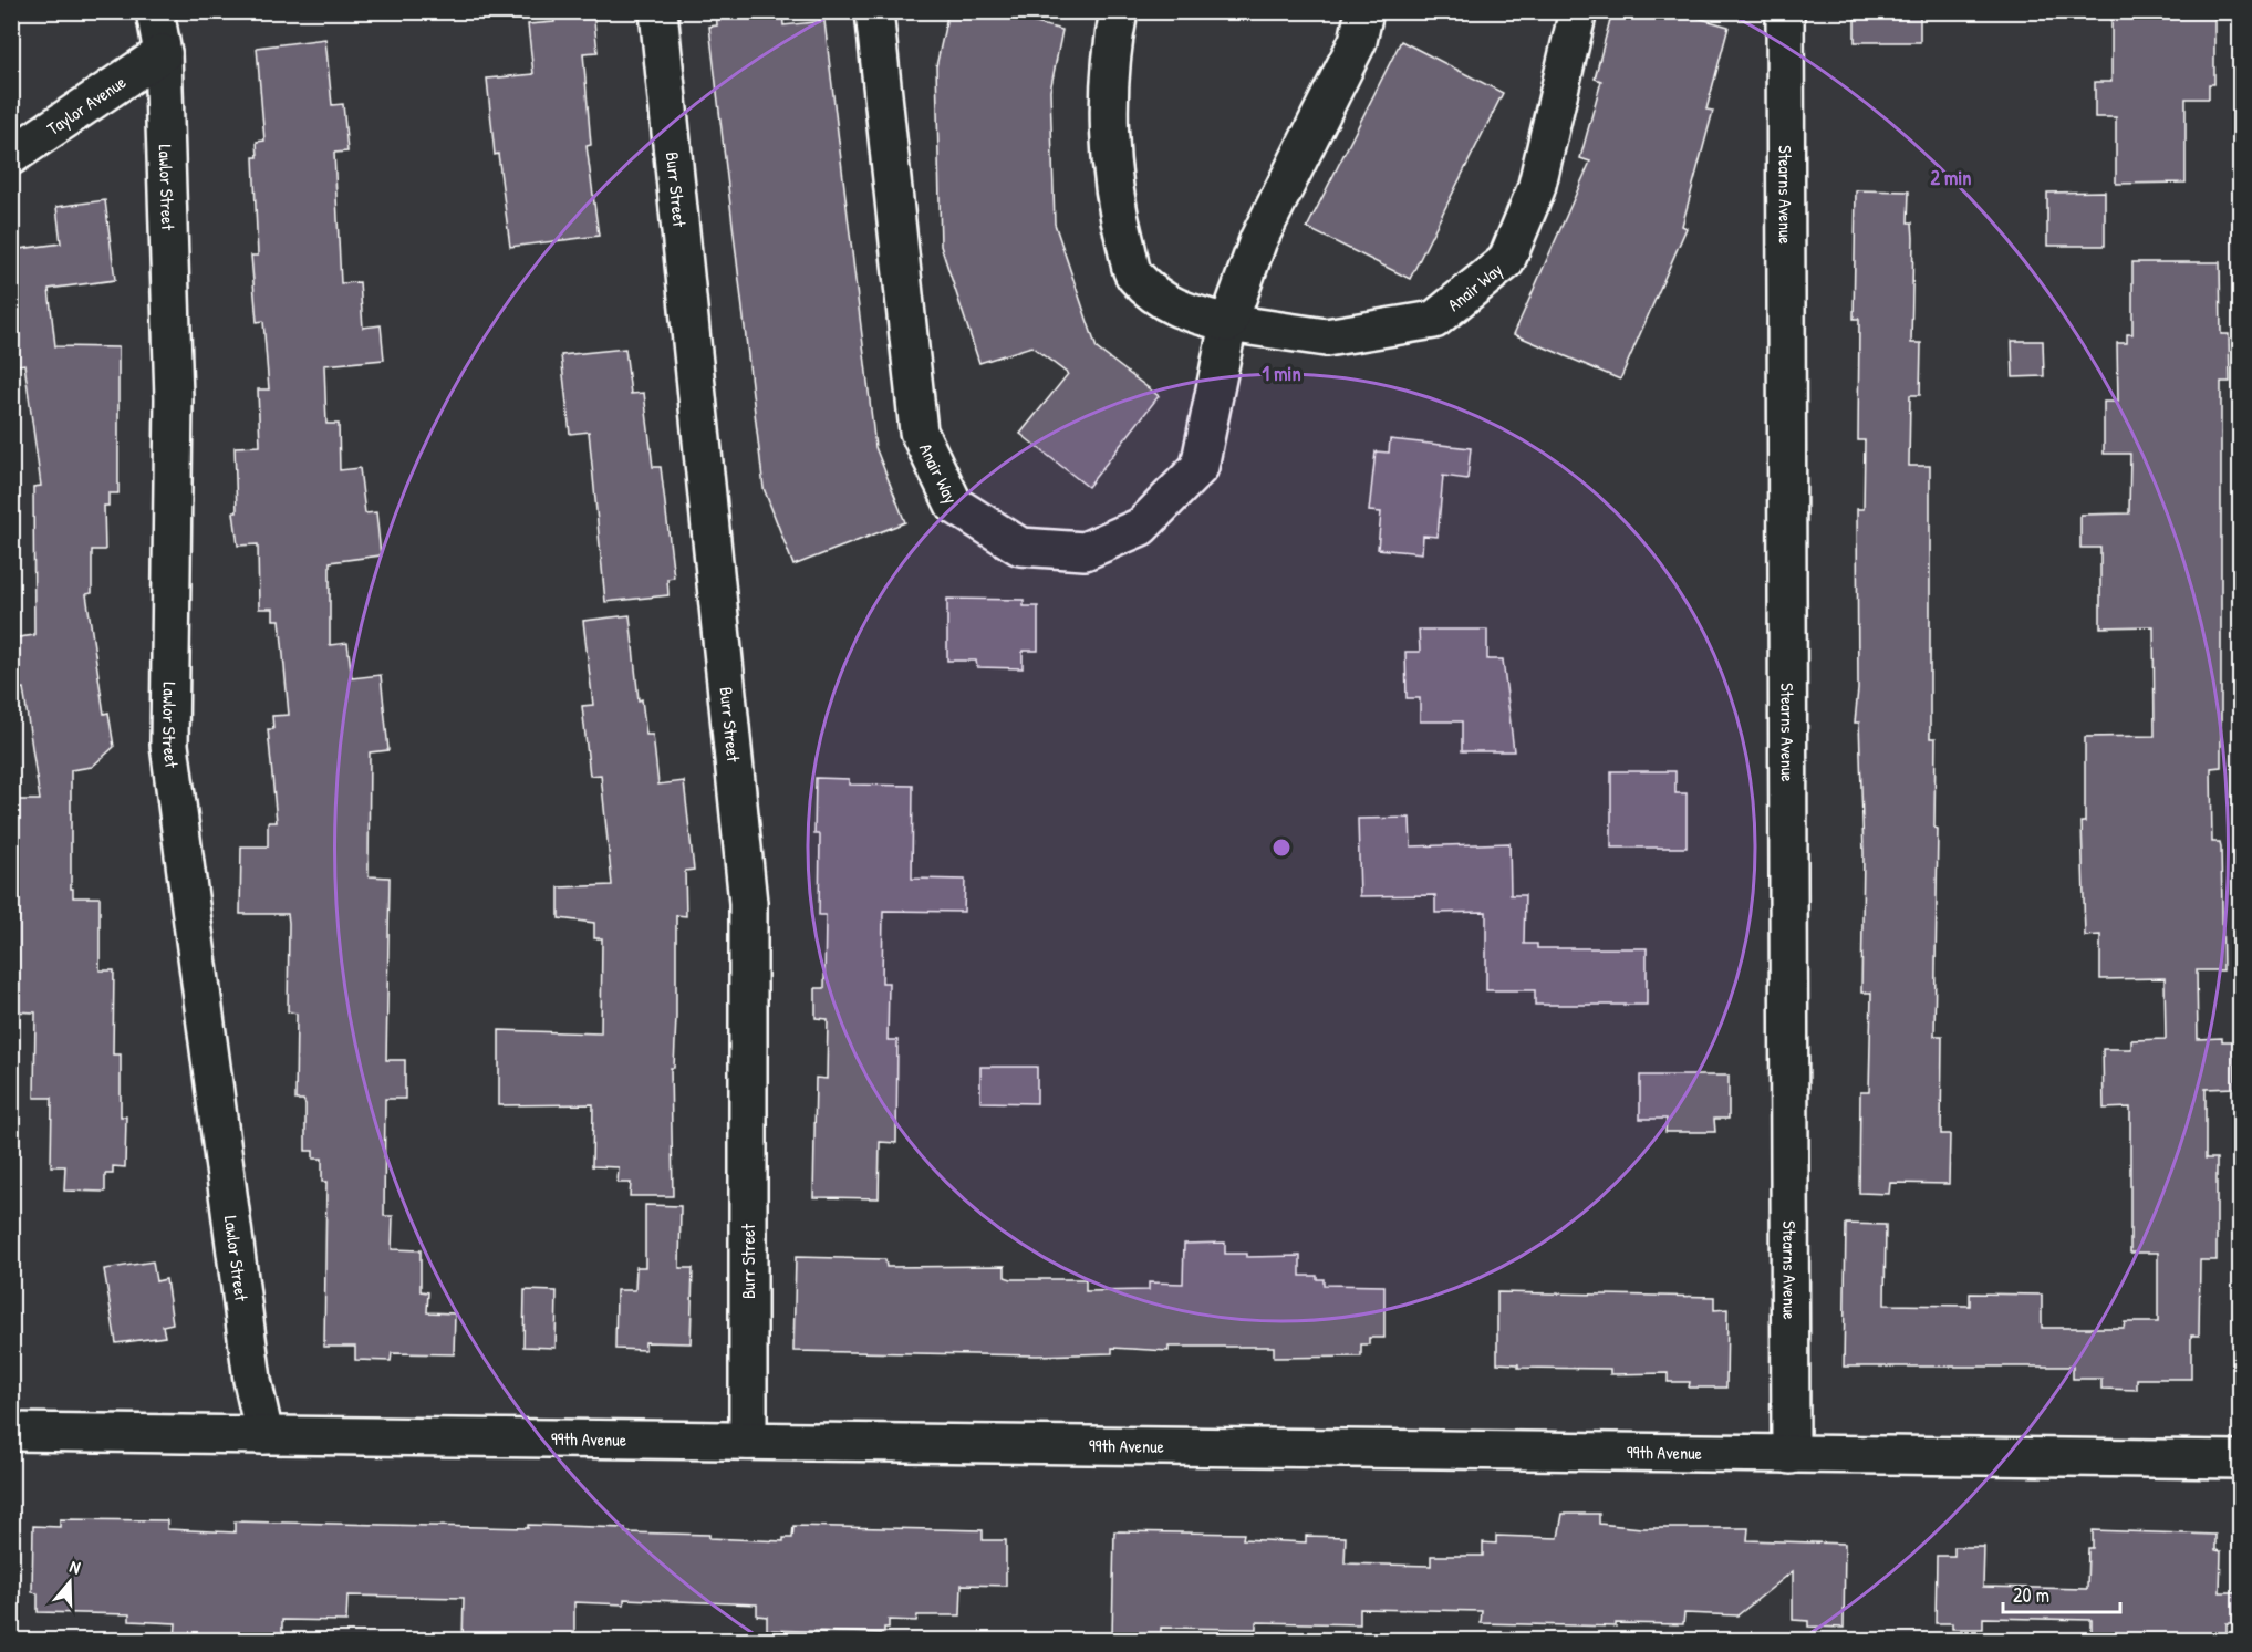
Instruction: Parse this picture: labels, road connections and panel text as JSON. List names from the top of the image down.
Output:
{
  "streets": {
    "street": [
      "Taylor Avenue",
      "Lawlor Street",
      "Burr Street",
      "Stearns Avenue",
      "Anair Way",
      "99th Avenue"
    ]
  },
  "crossings": [
    ["Taylor Avenue", "Lawlor Street"],
    ["Lawlor Street", "99th Avenue"],
    ["Burr Street", "99th Avenue"],
    ["Stearns Avenue", "99th Avenue"]
  ],
  "scale_bar": "20 m",
  "north": "top",
  "rings": ["2 min", "1 min"]
}
